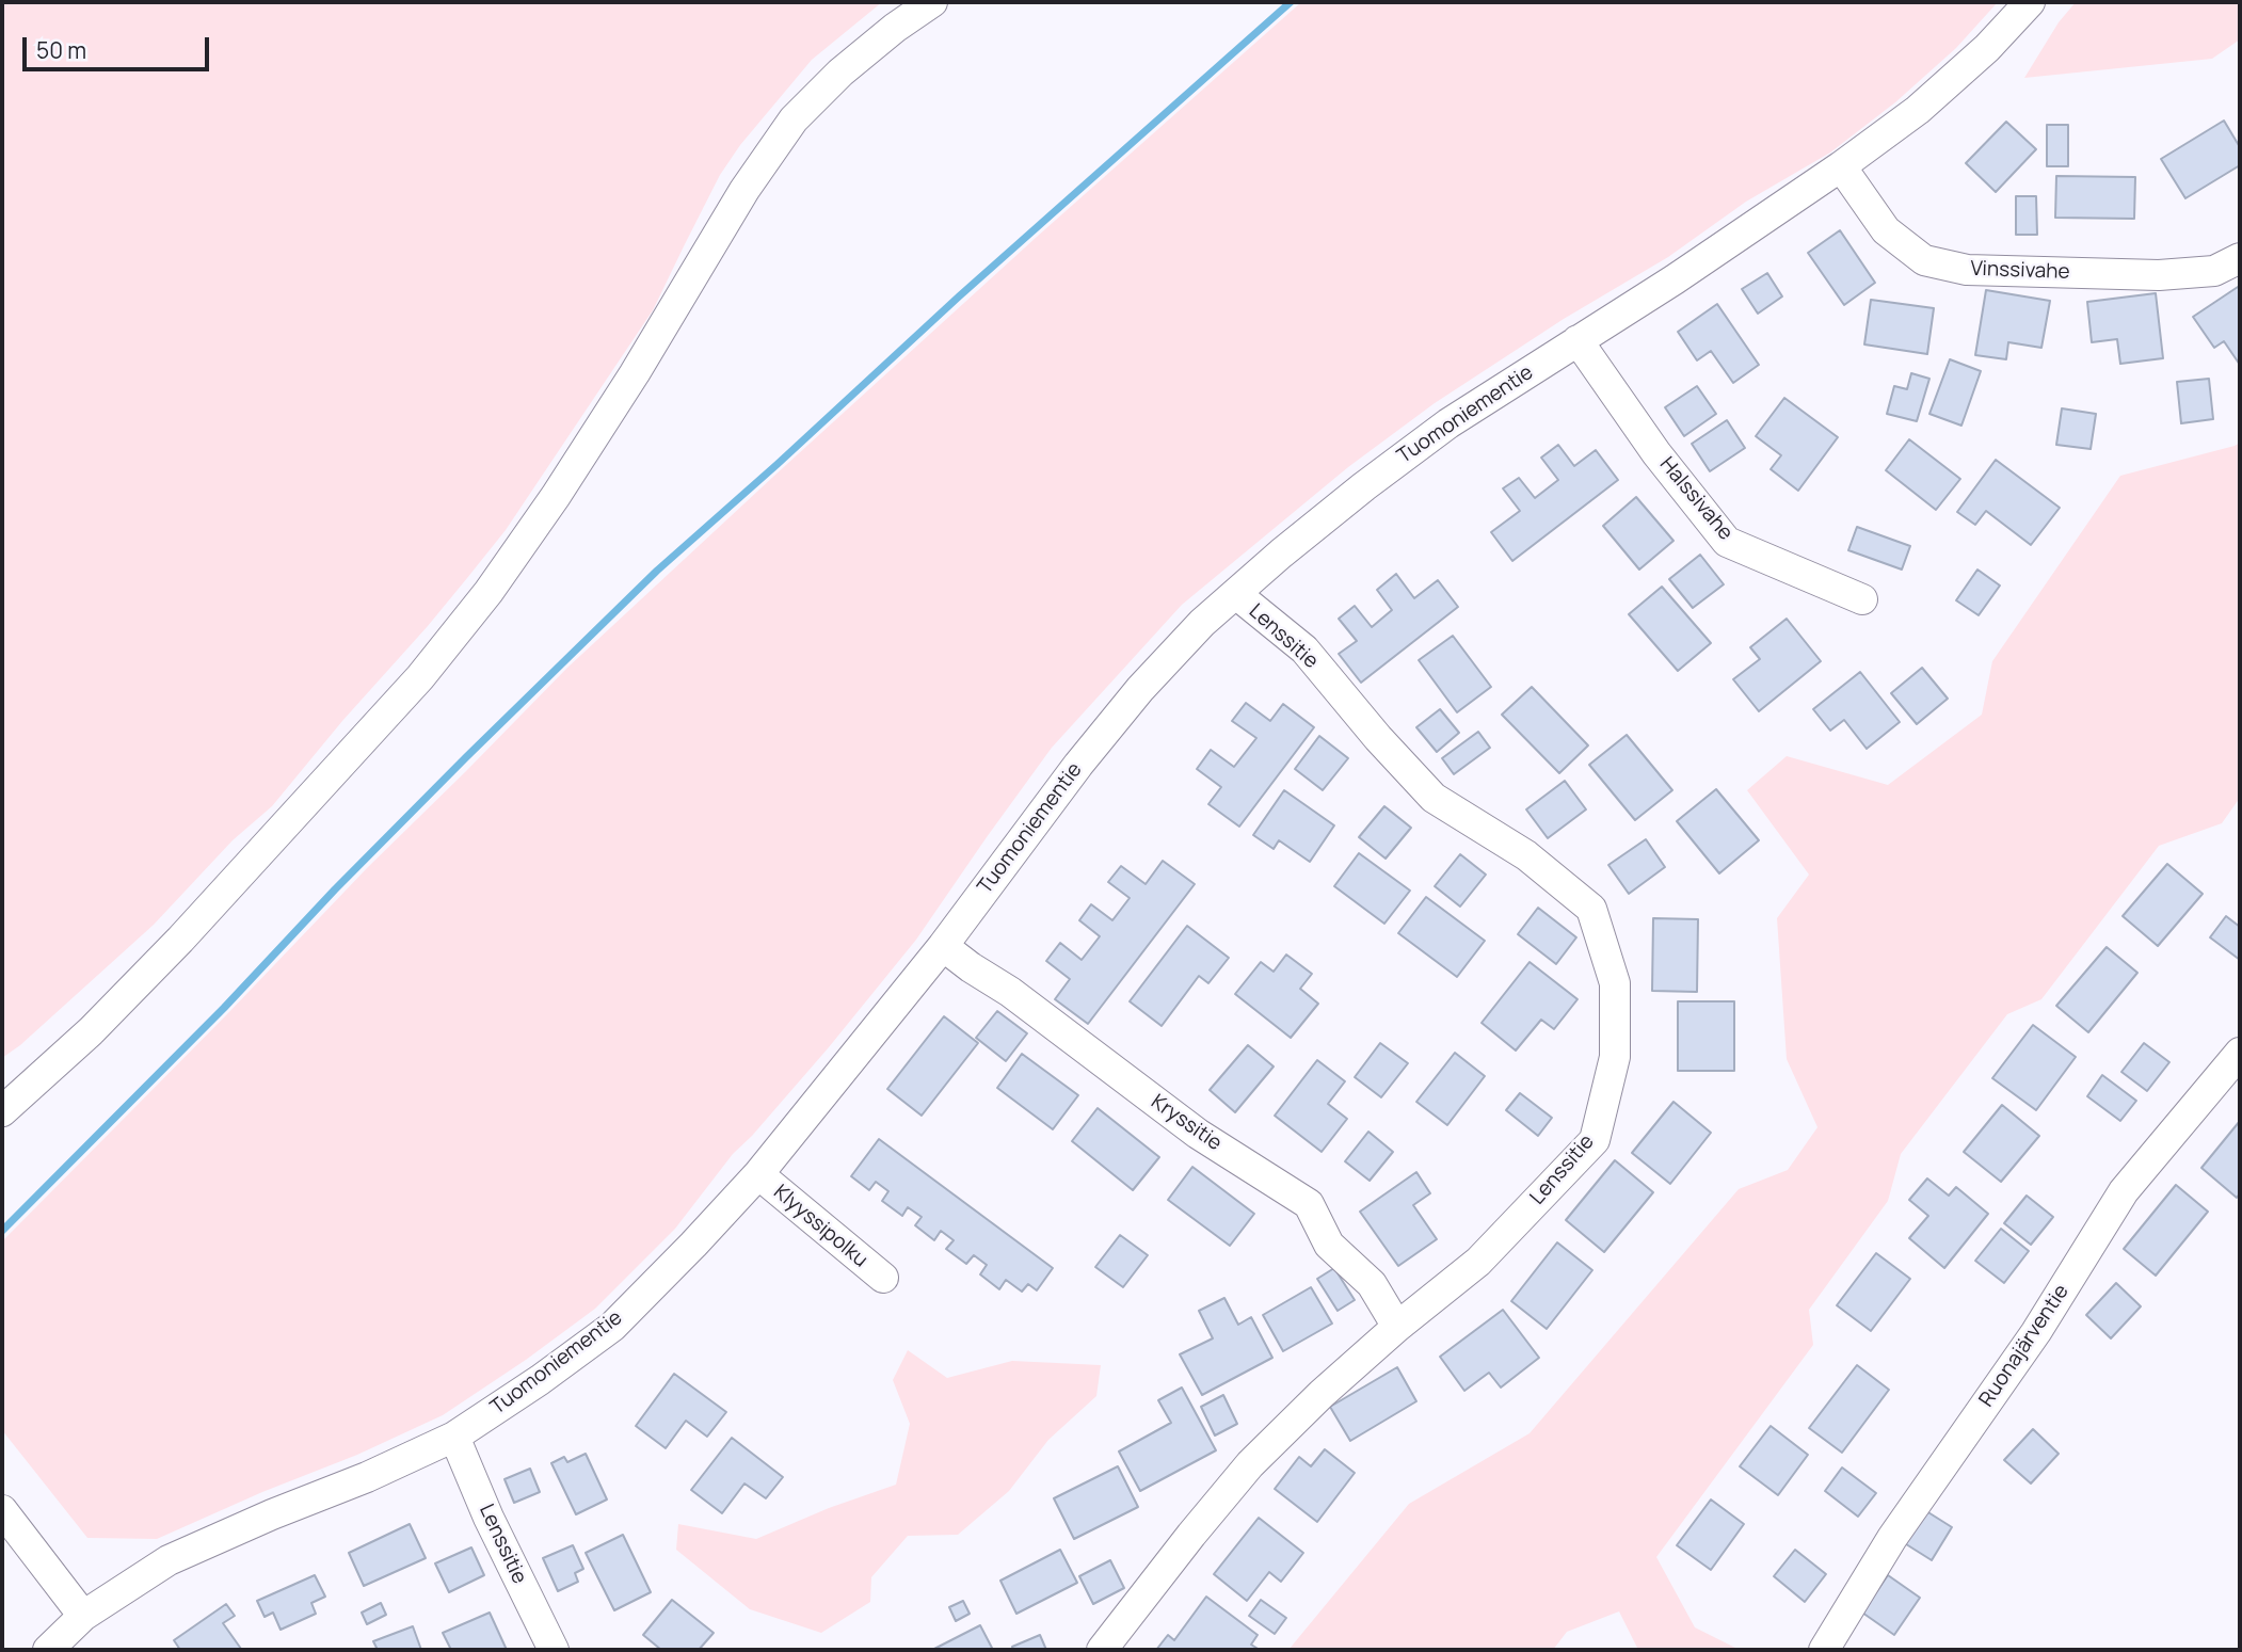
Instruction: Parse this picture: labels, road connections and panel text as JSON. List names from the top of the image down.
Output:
{
  "streets": {
    "street": [
      "Vinssivahe",
      "Tuomoniementie",
      "Halssivahe",
      "Lenssitie",
      "Kryssitie",
      "Klyyssipolku",
      "Ruonajärventie"
    ]
  },
  "crossings": [
    ["Vinssivahe", "Tuomoniementie"],
    ["Tuomoniementie", "Halssivahe"],
    ["Tuomoniementie", "Lenssitie"],
    ["Tuomoniementie", "Kryssitie"],
    ["Tuomoniementie", "Klyyssipolku"],
    ["Lenssitie", "Kryssitie"]
  ],
  "scale_bar": "50 m"
}
